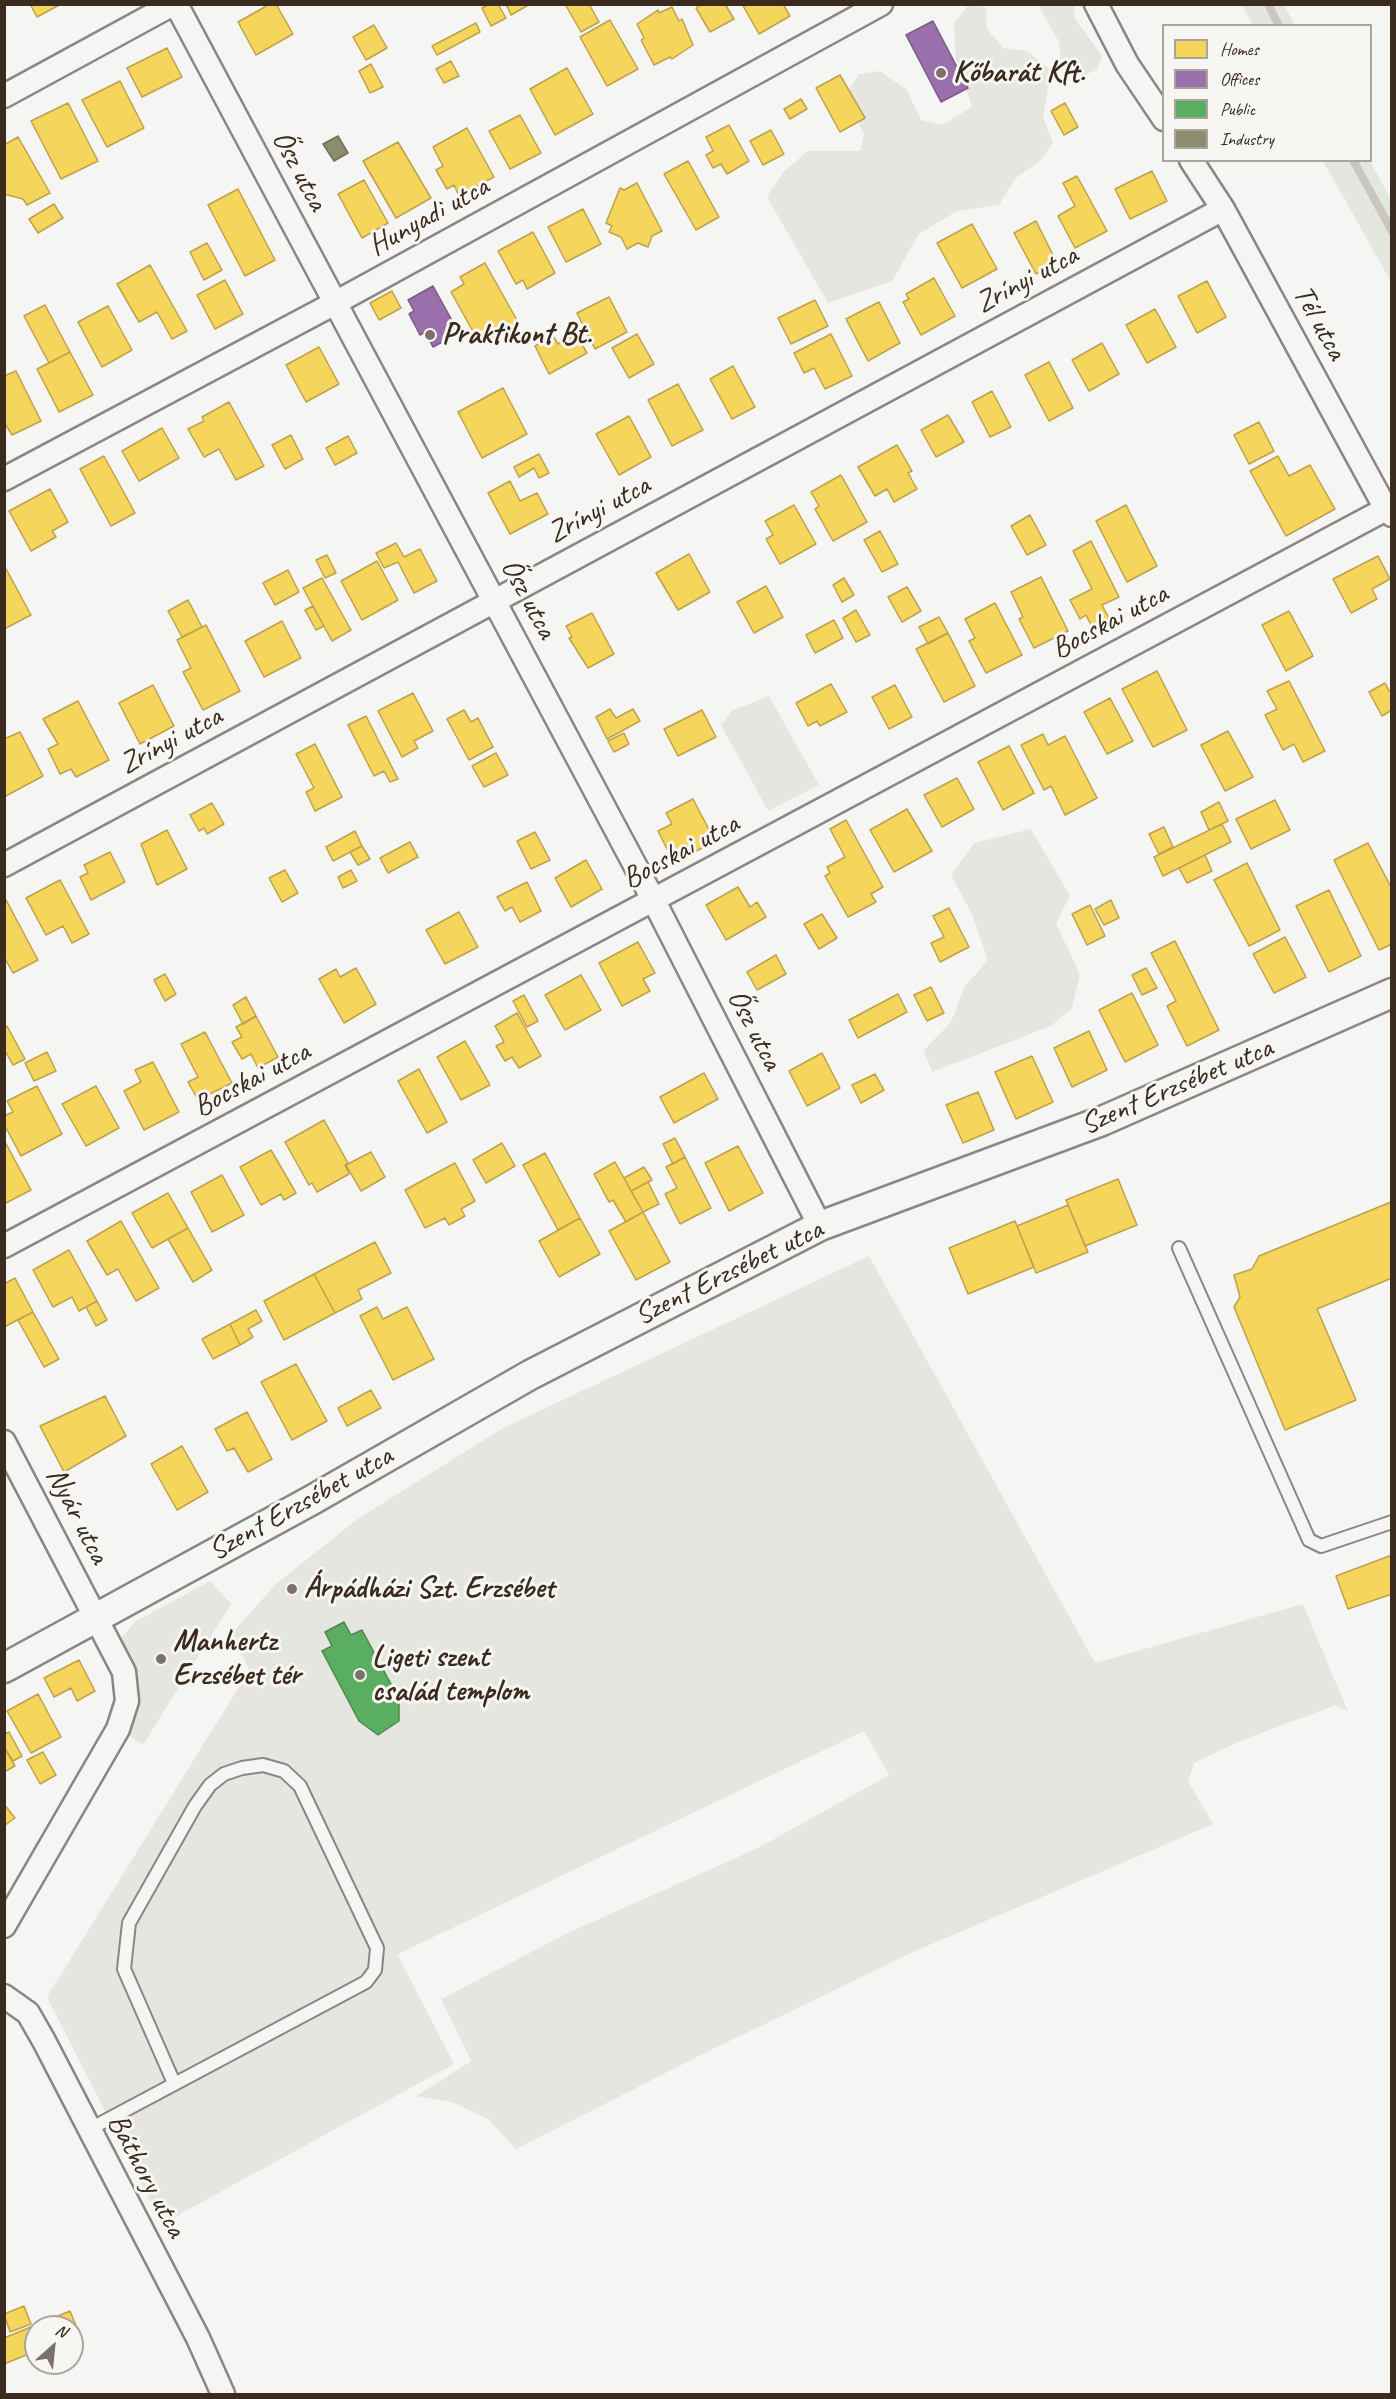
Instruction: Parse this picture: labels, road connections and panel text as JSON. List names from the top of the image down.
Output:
{
  "streets": {
    "street": [
      "Ősz utca",
      "Hunyadi utca",
      "Zrínyi utca",
      "Tél utca",
      "Bocskai utca",
      "Szent Erzsébet utca",
      "Nyár utca",
      "Báthory utca"
    ]
  },
  "crossings": [
    ["Ősz utca", "Hunyadi utca"],
    ["Ősz utca", "Zrínyi utca"],
    ["Ősz utca", "Bocskai utca"],
    ["Ősz utca", "Szent Erzsébet utca"],
    ["Zrínyi utca", "Tél utca"],
    ["Tél utca", "Bocskai utca"],
    ["Szent Erzsébet utca", "Nyár utca"]
  ],
  "places": [
    "Kőbarát Kft.",
    "Praktikont Bt.",
    "Árpádházi Szt. Erzsébet",
    "Manhertz Erzsébet tér",
    "Ligeti szent család templom"
  ],
  "legend": [
    "Homes",
    "Offices",
    "Public",
    "Industry"
  ],
  "north": "top right"
}
